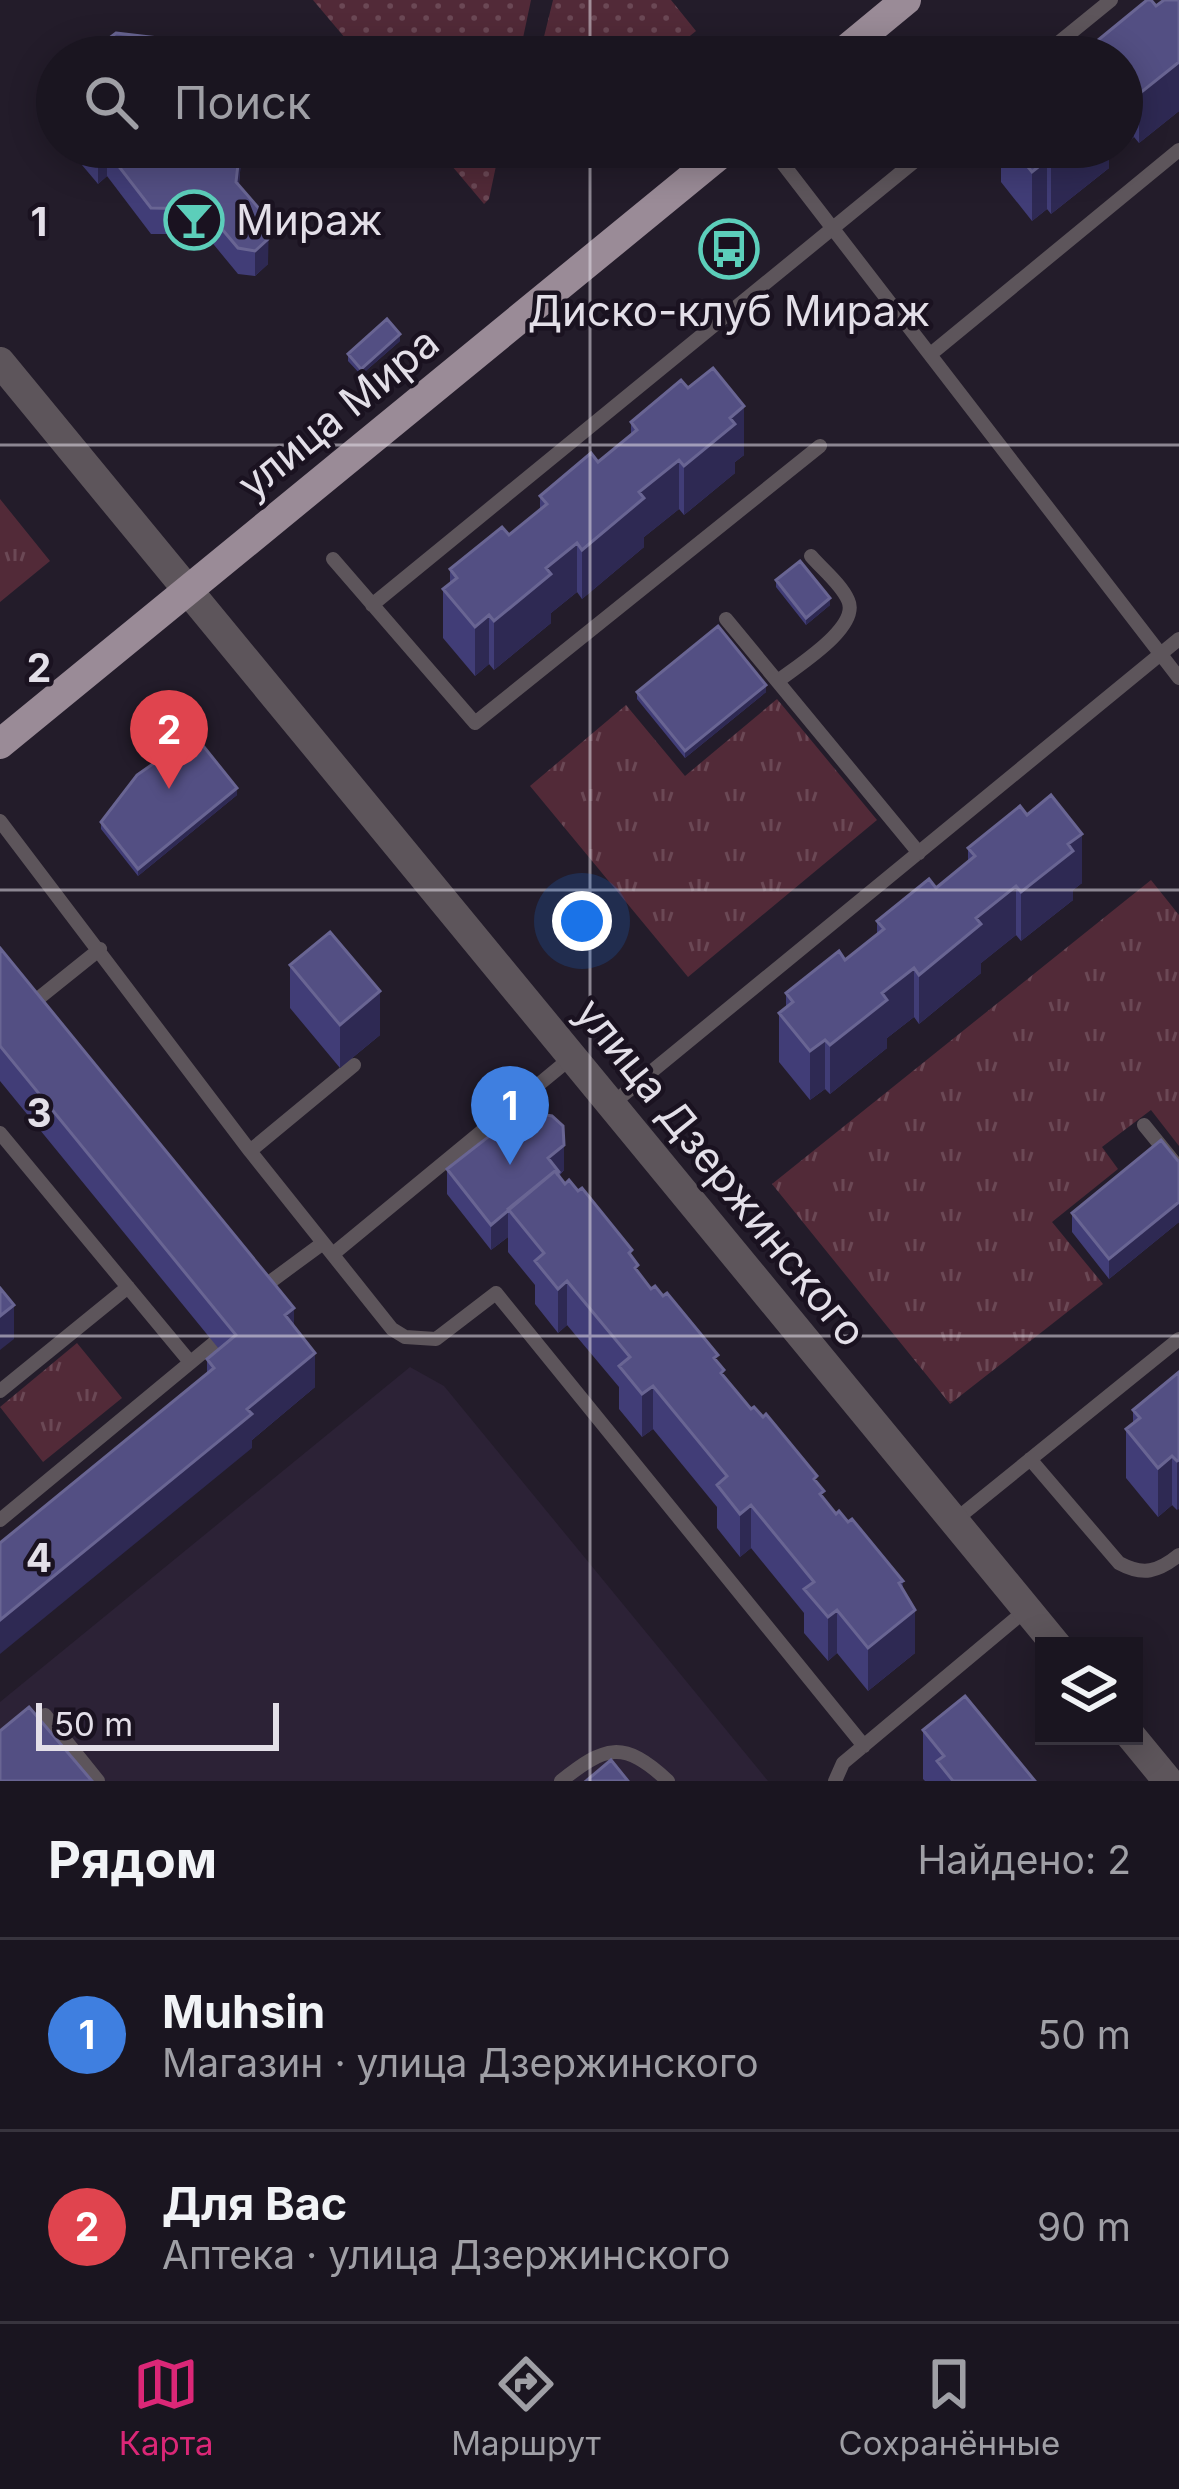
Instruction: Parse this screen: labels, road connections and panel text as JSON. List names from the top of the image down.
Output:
{
  "streets": {
    "main road": ["улица Мира"],
    "street": ["улица Дзержинского"]
  },
  "crossings": [
    ["улица Мира", "улица Дзержинского"]
  ],
  "places": {
    "bar": ["Мираж"],
    "bus stop": ["Диско-клуб Мираж"]
  },
  "scale_bar": "50 m",
  "page": {
    "search": "Поиск",
    "pins": ["2", "1"],
    "scale": "50 m",
    "heading": ["Рядом", "Найдено: 2"],
    "list": [
      {
        "mark": "1",
        "name": "Muhsin",
        "note": "Магазин · улица Дзержинского",
        "value": "50 m"
      },
      {
        "mark": "2",
        "name": "Для Вас",
        "note": "Аптека · улица Дзержинского",
        "value": "90 m"
      }
    ],
    "nav": ["Карта", "Маршрут", "Сохранённые"]
  },
  "grid": {
    "rows": [
      "1",
      "2",
      "3",
      "4"
    ]
  }
}
